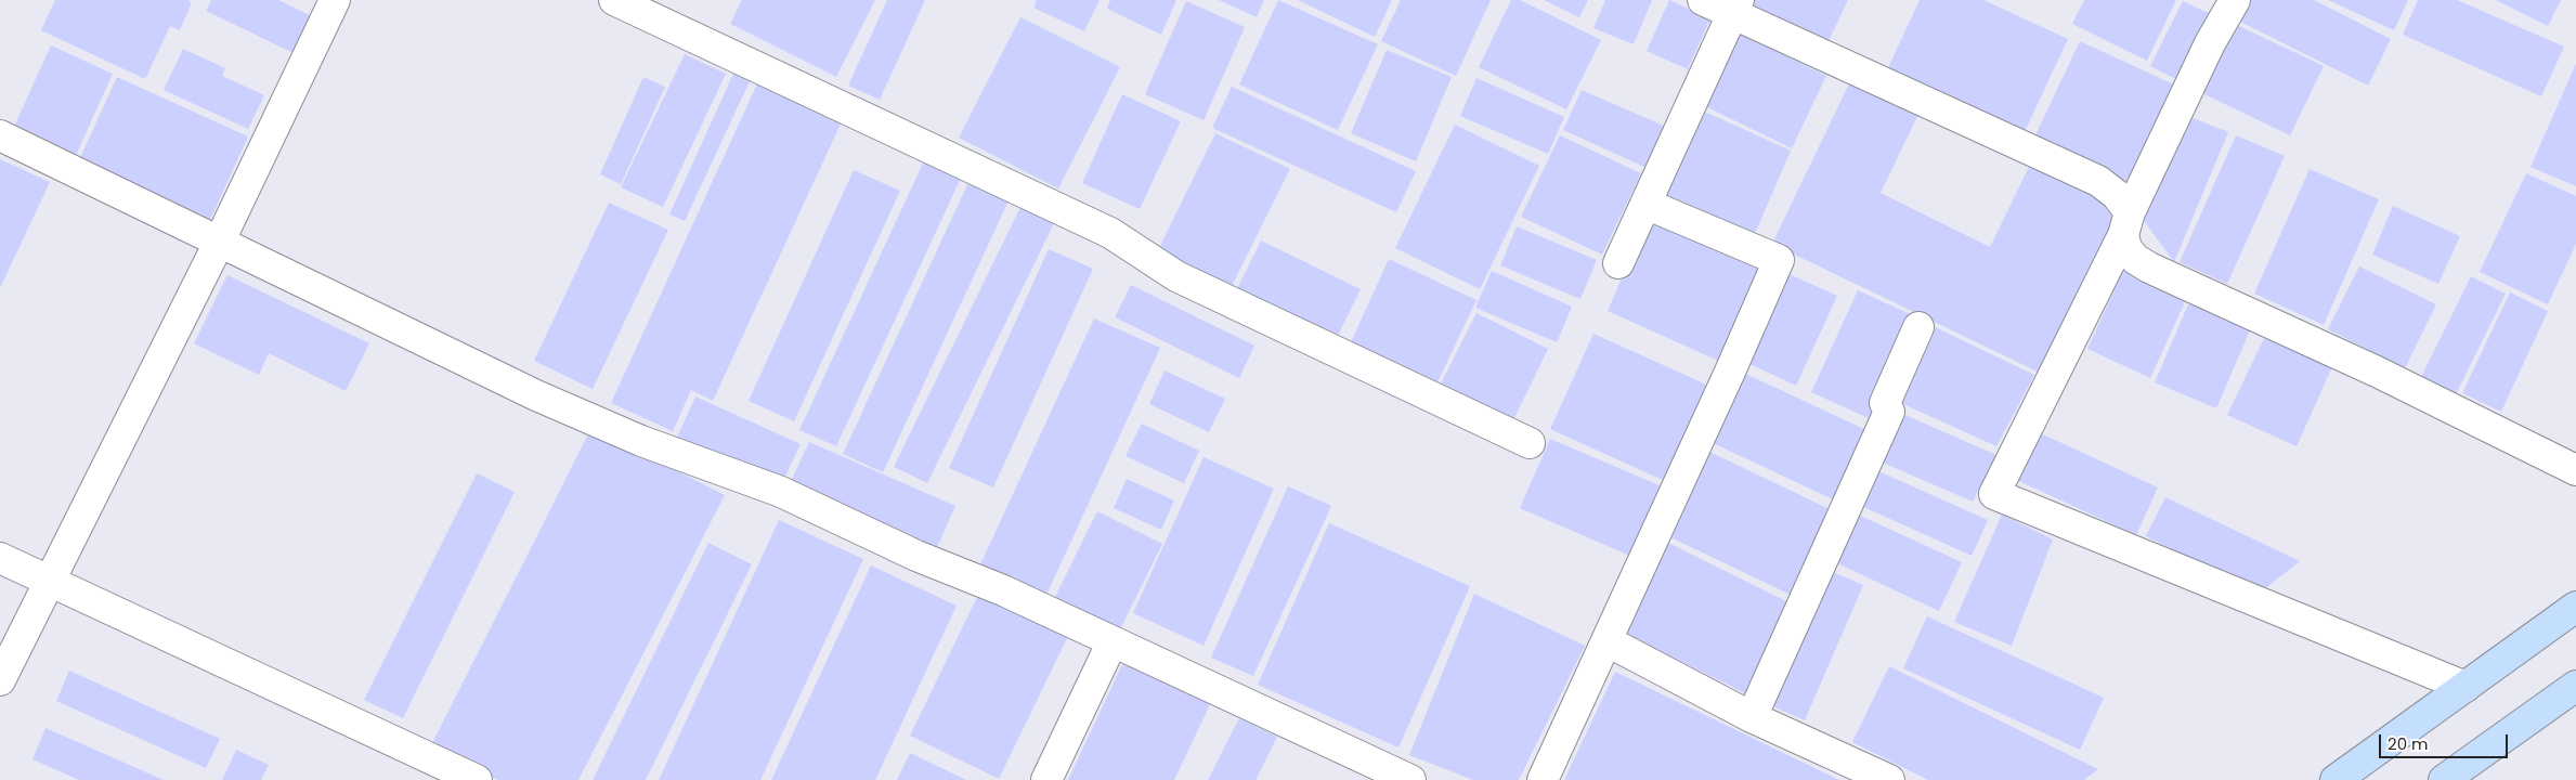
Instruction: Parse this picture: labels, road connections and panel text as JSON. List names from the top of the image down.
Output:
{
  "scale_bar": "20 m"
}
